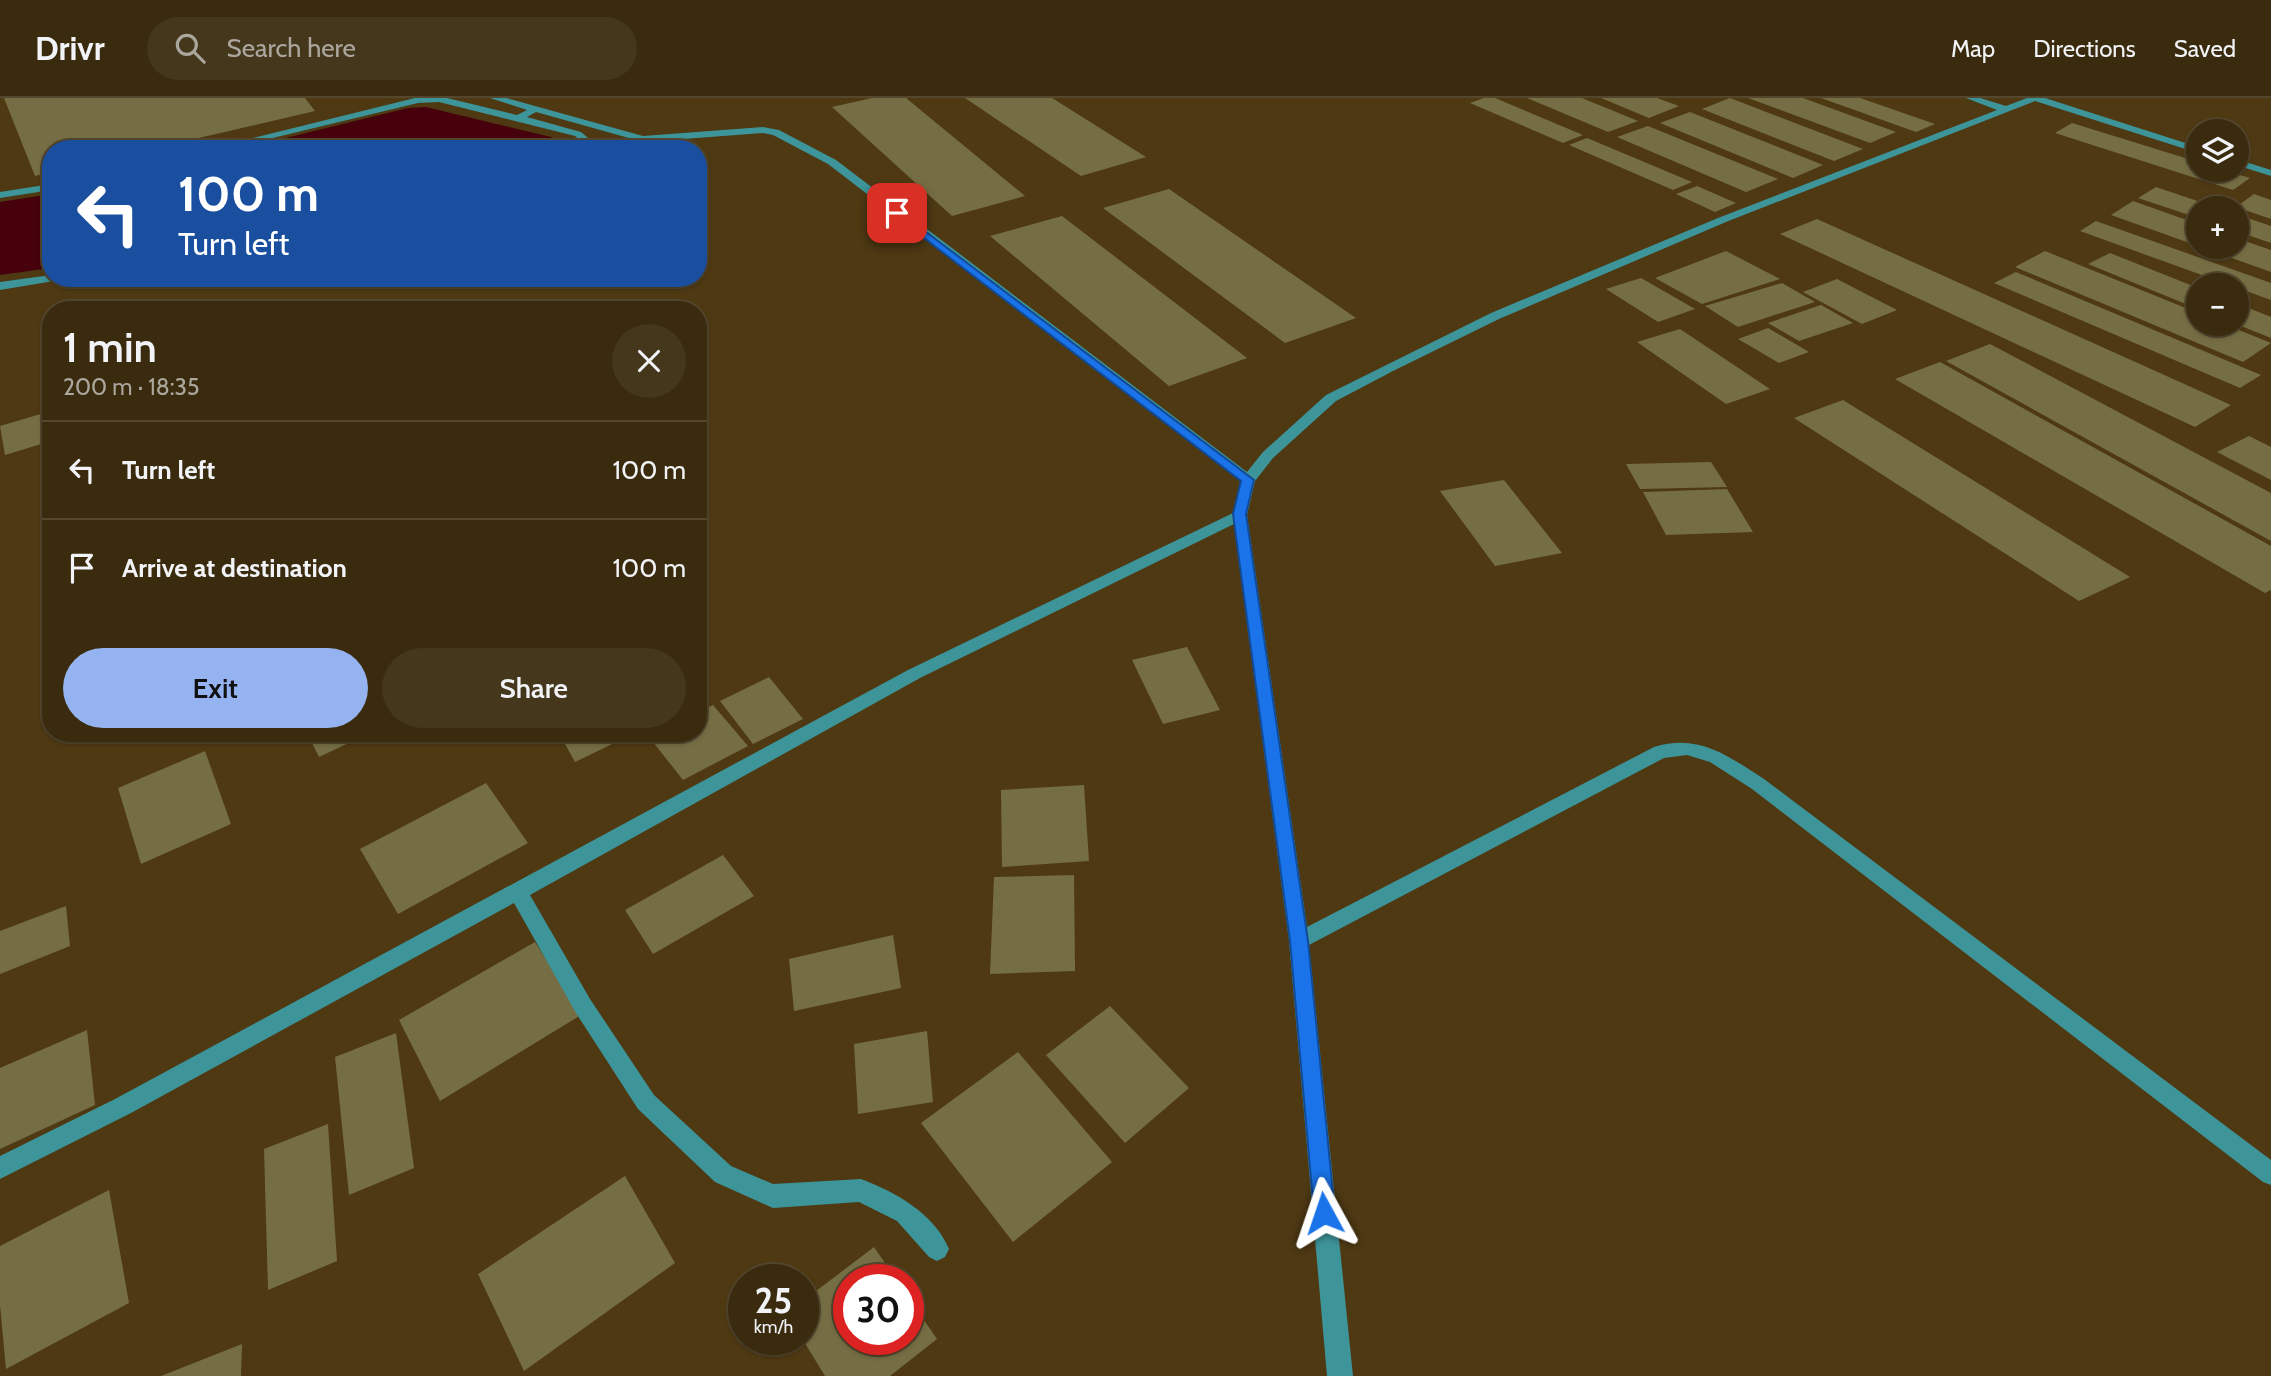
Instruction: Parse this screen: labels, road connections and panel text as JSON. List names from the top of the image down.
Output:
{
  "page": {
    "header": "Drivr",
    "search": "Search here",
    "nav": ["Map", "Directions", "Saved"],
    "map_buttons": ["+", "−"],
    "turn": ["100 m", "Turn left"],
    "heading": ["1 min", "200 m · 18:35"],
    "list": [
      {
        "name": "Turn left",
        "value": "100 m"
      },
      {
        "name": "Arrive at destination",
        "value": "100 m"
      }
    ],
    "buttons": ["Exit", "Share"],
    "speed": "25 km/h",
    "limit": "30"
  }
}
